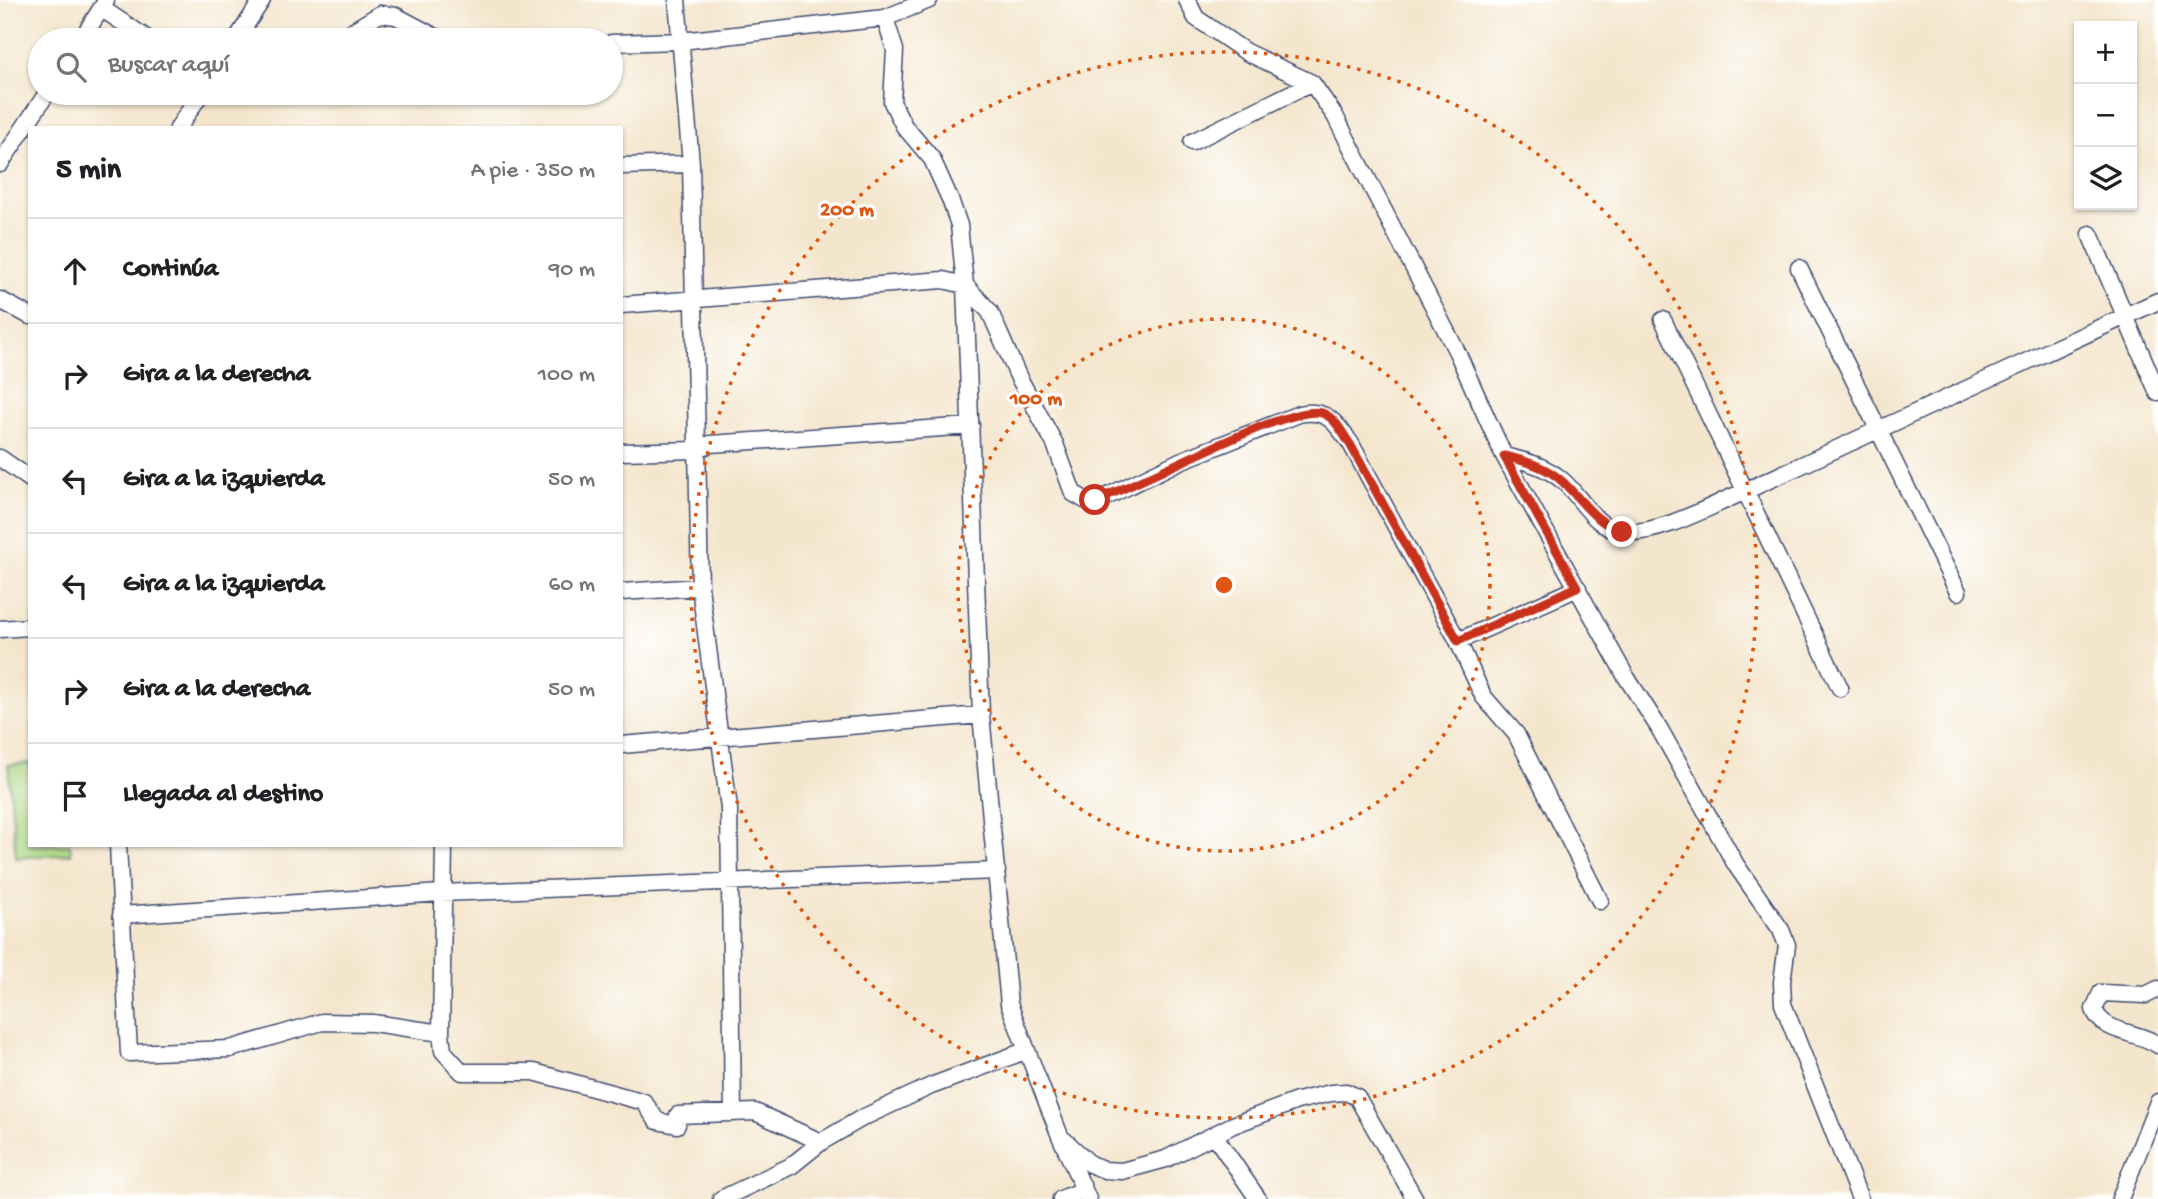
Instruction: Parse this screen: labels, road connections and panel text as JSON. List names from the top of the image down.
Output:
{
  "page": {
    "map_buttons": ["+", "−"],
    "search": "Buscar aquí",
    "heading": ["5 min", "A pie · 350 m"],
    "list": [
      ["Continúa", "90 m"],
      ["Gira a la derecha", "100 m"],
      ["Gira a la izquierda", "50 m"],
      ["Gira a la izquierda", "60 m"],
      ["Gira a la derecha", "50 m"],
      "Llegada al destino"
    ]
  },
  "rings": ["200 m", "100 m"]
}
